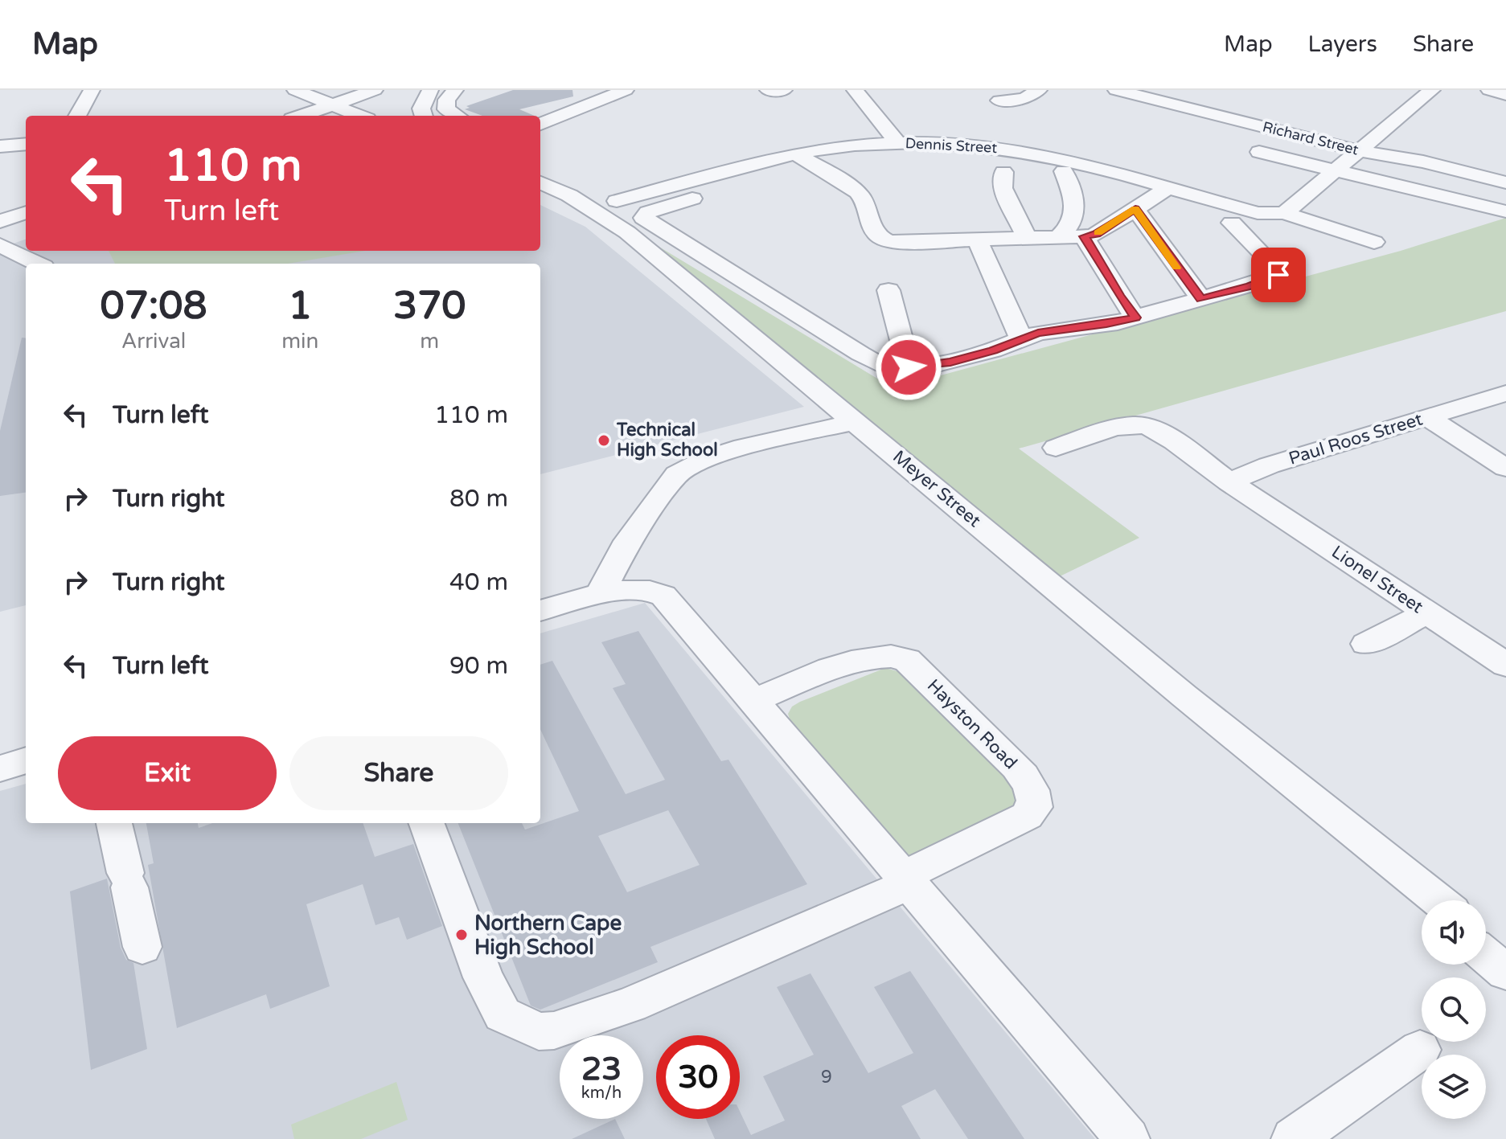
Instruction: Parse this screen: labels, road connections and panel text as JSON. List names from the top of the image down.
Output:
{
  "streets": {
    "street": [
      "Richard Street",
      "Dennis Street",
      "Paul Roos Street",
      "Meyer Street",
      "Lionel Street",
      "Hayston Road"
    ]
  },
  "crossings": [
    ["Paul Roos Street", "Lionel Street"]
  ],
  "places": ["Technical High School", "Northern Cape High School"],
  "house_numbers": ["9"],
  "page": {
    "header": "Map",
    "nav": ["Map", "Layers", "Share"],
    "turn": ["110 m", "Turn left"],
    "eta": [
      "07:08",
      "Arrival",
      "1",
      "min",
      "370",
      "m"
    ],
    "list": [
      {
        "name": "Turn left",
        "value": "110 m"
      },
      {
        "name": "Turn right",
        "value": "80 m"
      },
      {
        "name": "Turn right",
        "value": "40 m"
      },
      {
        "name": "Turn left",
        "value": "90 m"
      }
    ],
    "buttons": ["Exit", "Share"],
    "speed": "23 km/h",
    "limit": "30"
  }
}
